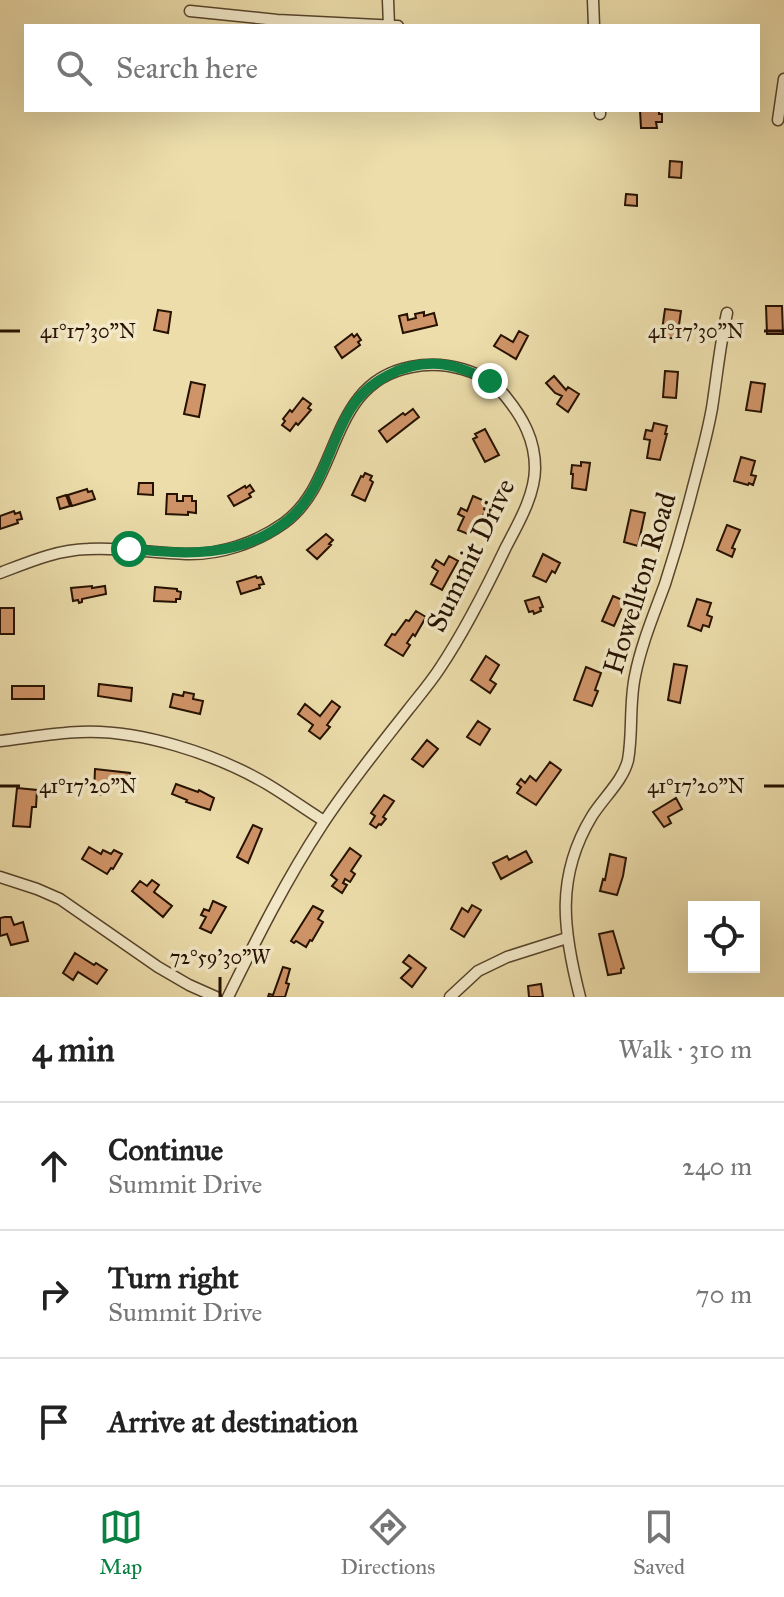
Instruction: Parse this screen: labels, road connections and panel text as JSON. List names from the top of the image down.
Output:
{
  "streets": {
    "street": ["Summit Drive", "Howellton Road"]
  },
  "page": {
    "search": "Search here",
    "heading": ["4 min", "Walk · 310 m"],
    "list": [
      ["Continue", "Summit Drive", "240 m"],
      ["Turn right", "Summit Drive", "70 m"],
      "Arrive at destination"
    ],
    "nav": ["Map", "Directions", "Saved"]
  },
  "coordinates": ["41°17'30\"N", "41°17'20\"N", "72°59'30\"W"]
}
